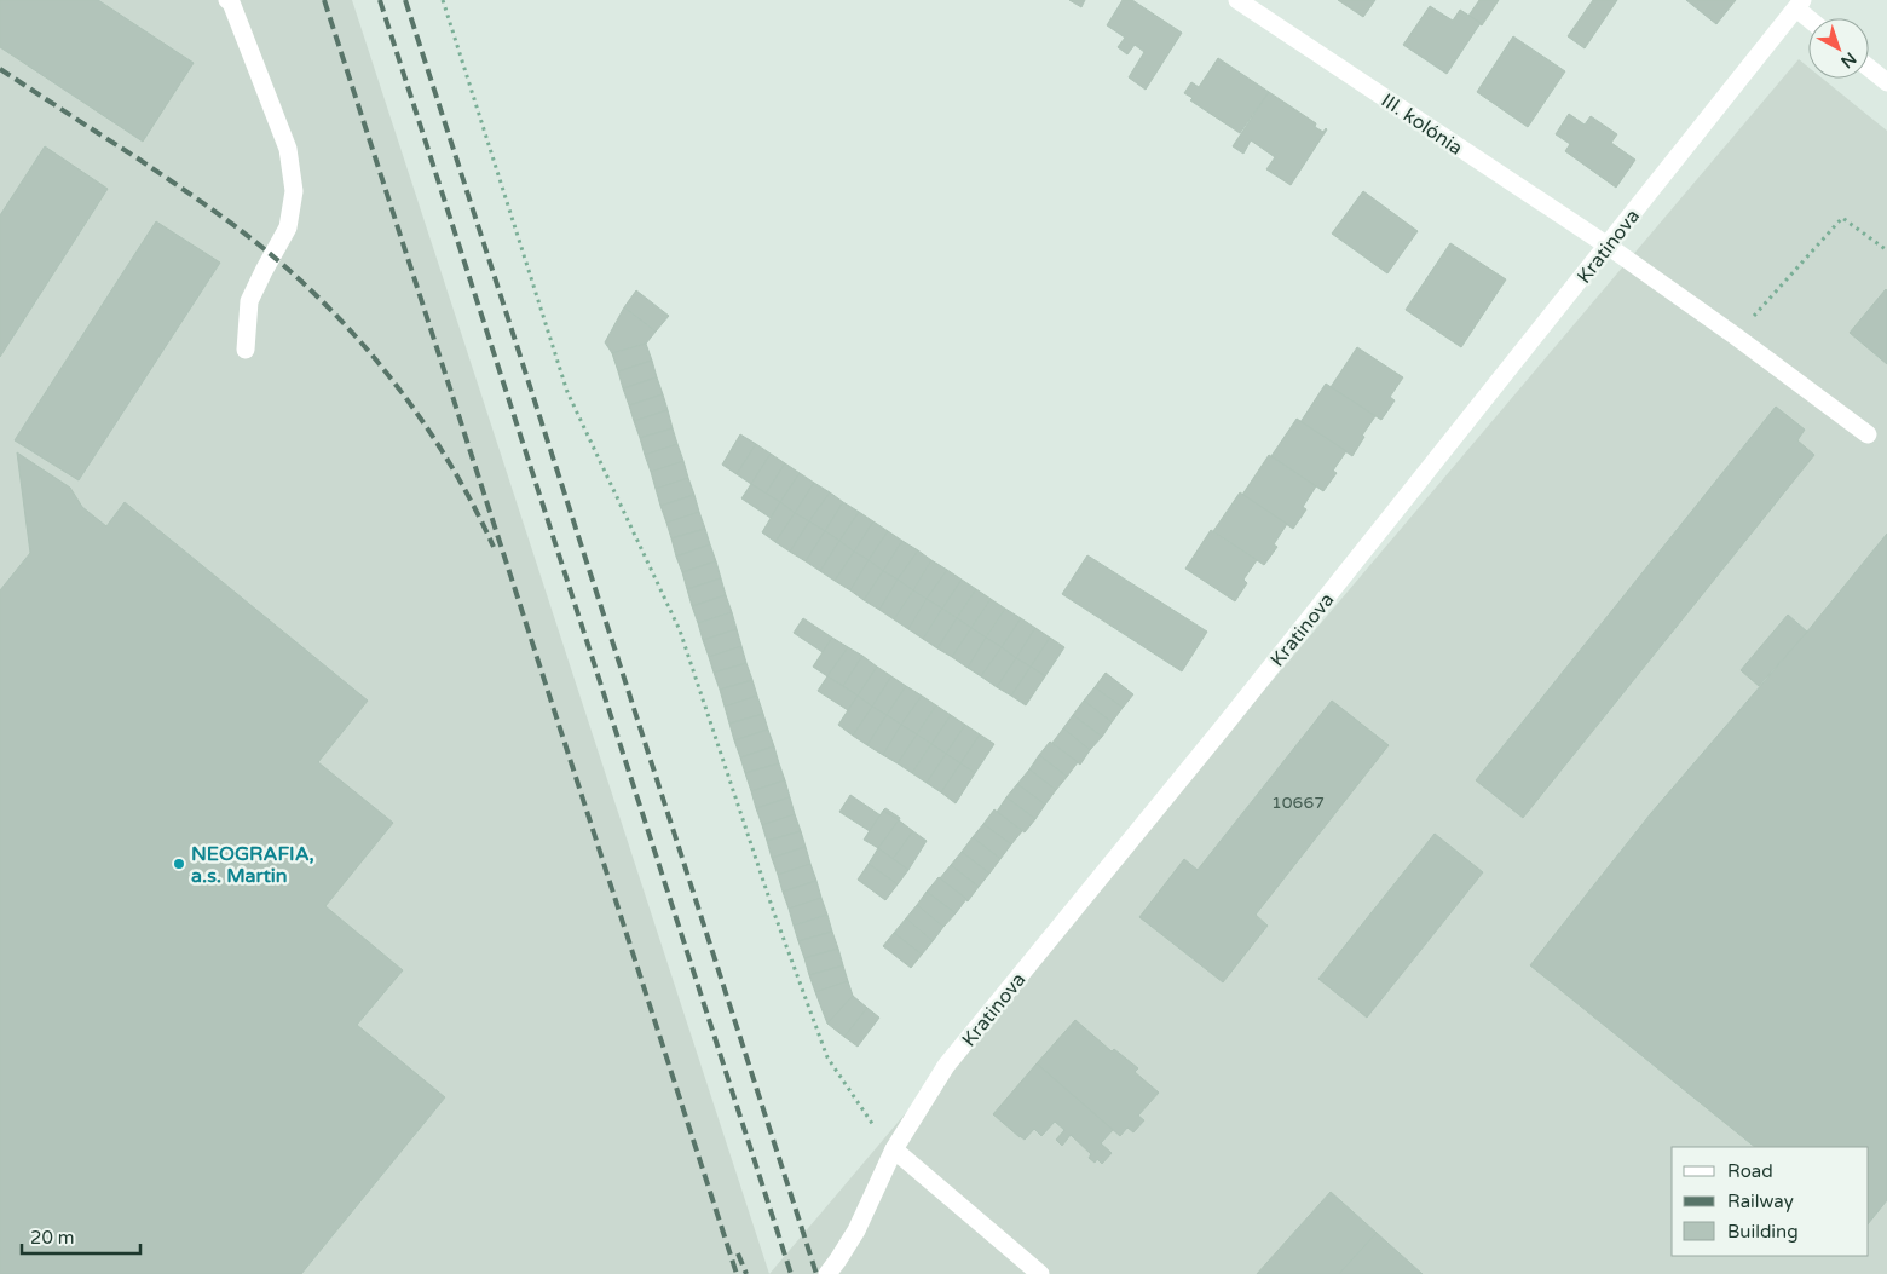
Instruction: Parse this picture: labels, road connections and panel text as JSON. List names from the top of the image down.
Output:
{
  "streets": {
    "street": ["III. kolónia", "Kratinova"]
  },
  "crossings": [
    ["III. kolónia", "Kratinova"]
  ],
  "places": ["NEOGRAFIA, a.s. Martin"],
  "house_numbers": ["10667"],
  "legend": ["Road", "Railway", "Building"],
  "scale_bar": "20 m",
  "north": "bottom right"
}
